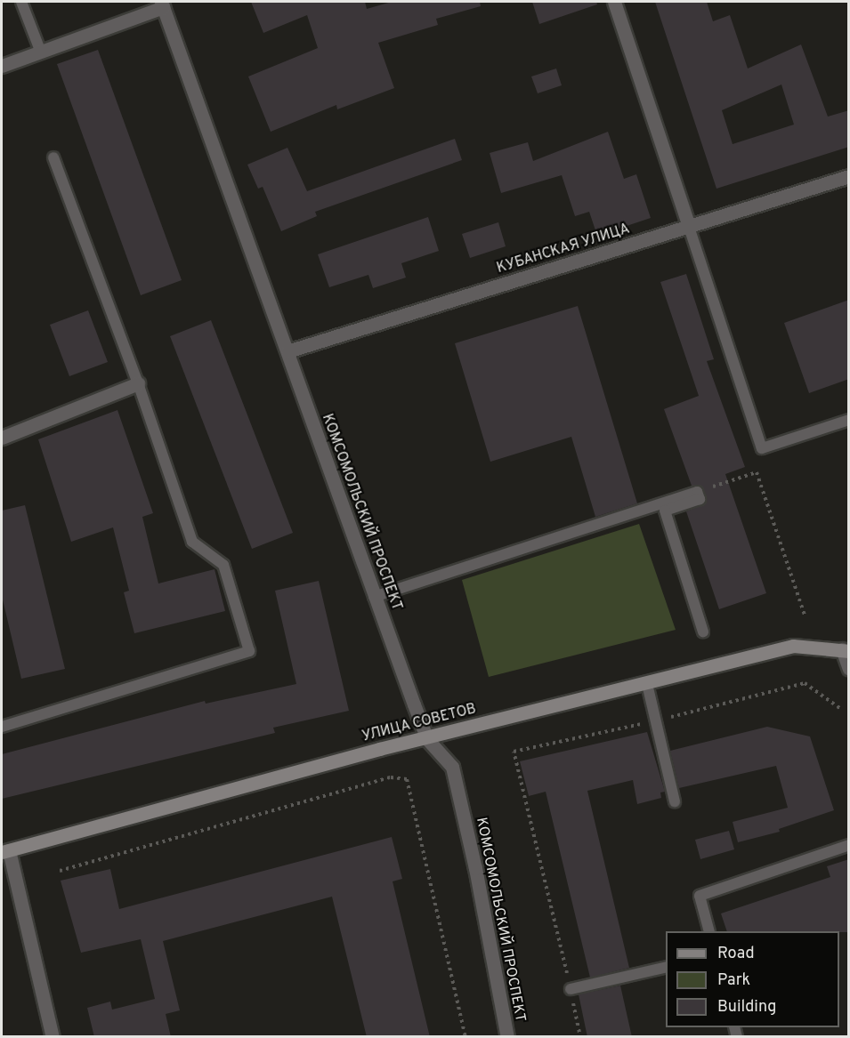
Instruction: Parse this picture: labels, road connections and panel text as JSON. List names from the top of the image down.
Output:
{
  "streets": {
    "main road": ["УЛИЦА СОВЕТОВ"],
    "street": ["КУБАНСКАЯ УЛИЦА", "КОМСОМОЛЬСКИЙ ПРОСПЕКТ"]
  },
  "crossings": [
    ["КУБАНСКАЯ УЛИЦА", "КОМСОМОЛЬСКИЙ ПРОСПЕКТ"],
    ["КОМСОМОЛЬСКИЙ ПРОСПЕКТ", "УЛИЦА СОВЕТОВ"]
  ],
  "legend": ["Road", "Park", "Building"]
}
